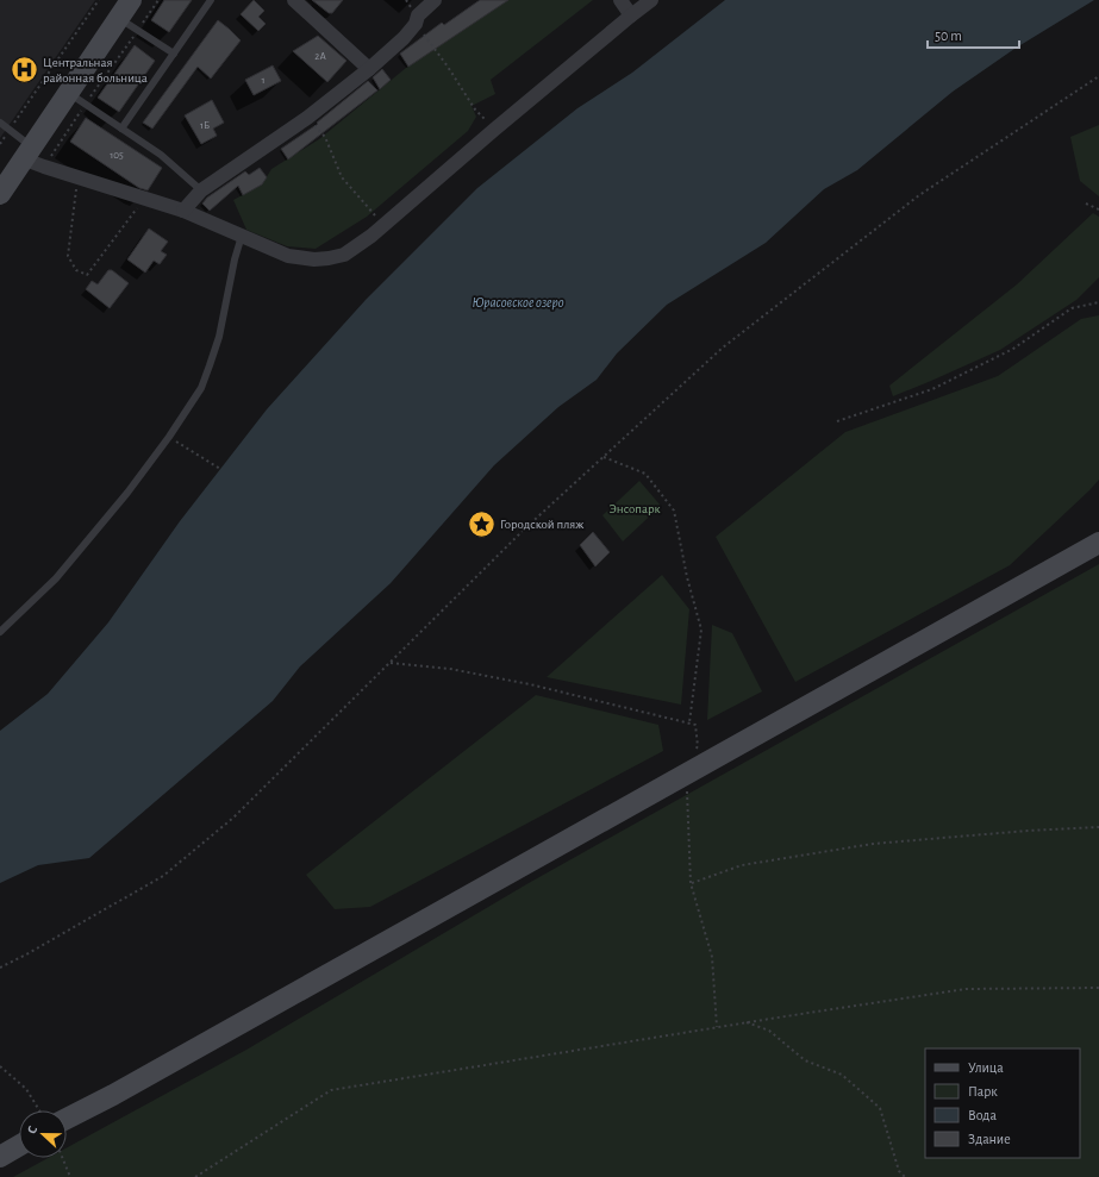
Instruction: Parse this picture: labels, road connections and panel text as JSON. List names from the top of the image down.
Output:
{
  "water": ["Юрасовское озеро"],
  "parks": ["Энсопарк"],
  "places": {
    "hospital": ["Центральная районная больница"],
    "place": ["Городской пляж"]
  },
  "house_numbers": [
    "2А",
    "1",
    "1Б",
    "105"
  ],
  "legend": [
    "Улица",
    "Парк",
    "Вода",
    "Здание"
  ],
  "scale_bar": "50 m",
  "north": "left"
}
